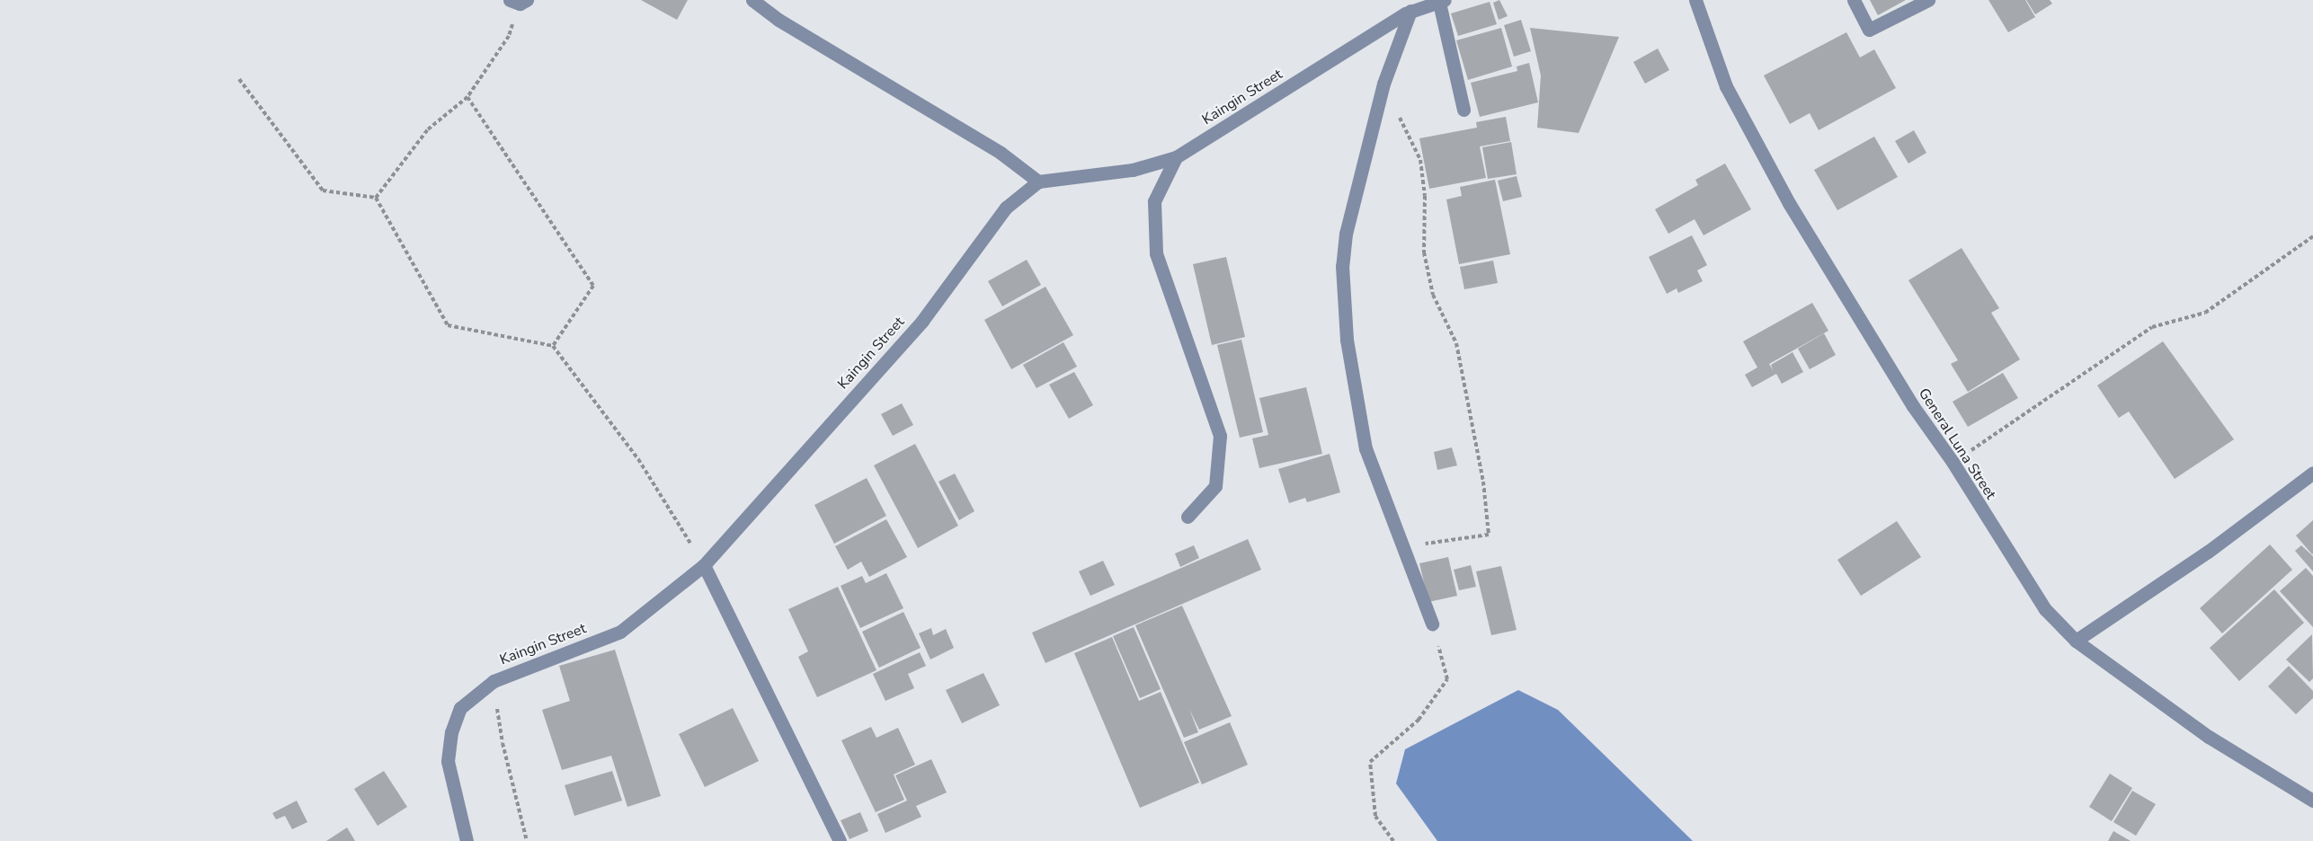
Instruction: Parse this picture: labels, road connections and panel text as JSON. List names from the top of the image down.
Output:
{
  "streets": {
    "street": ["Kaingin Street", "General Luna Street"]
  }
}
